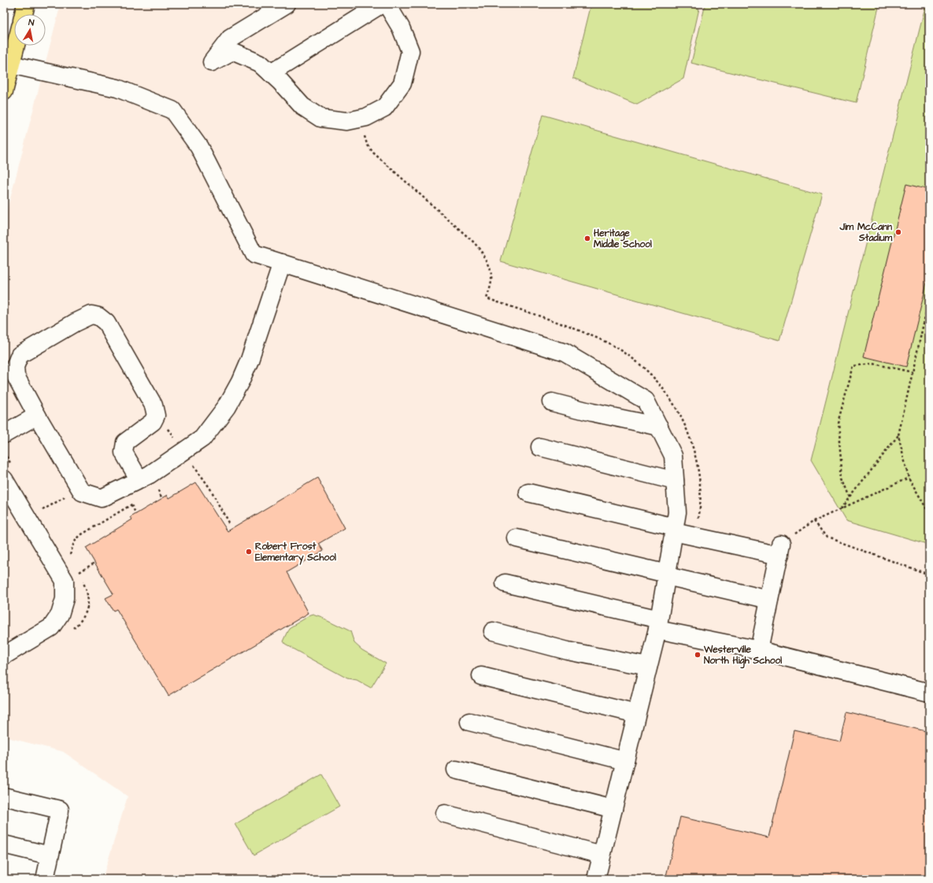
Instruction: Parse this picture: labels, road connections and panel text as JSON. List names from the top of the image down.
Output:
{
  "places": [
    "Jim McCann Stadium",
    "Heritage Middle School",
    "Robert Frost Elementary School",
    "Westerville North High School"
  ],
  "north": "top"
}
